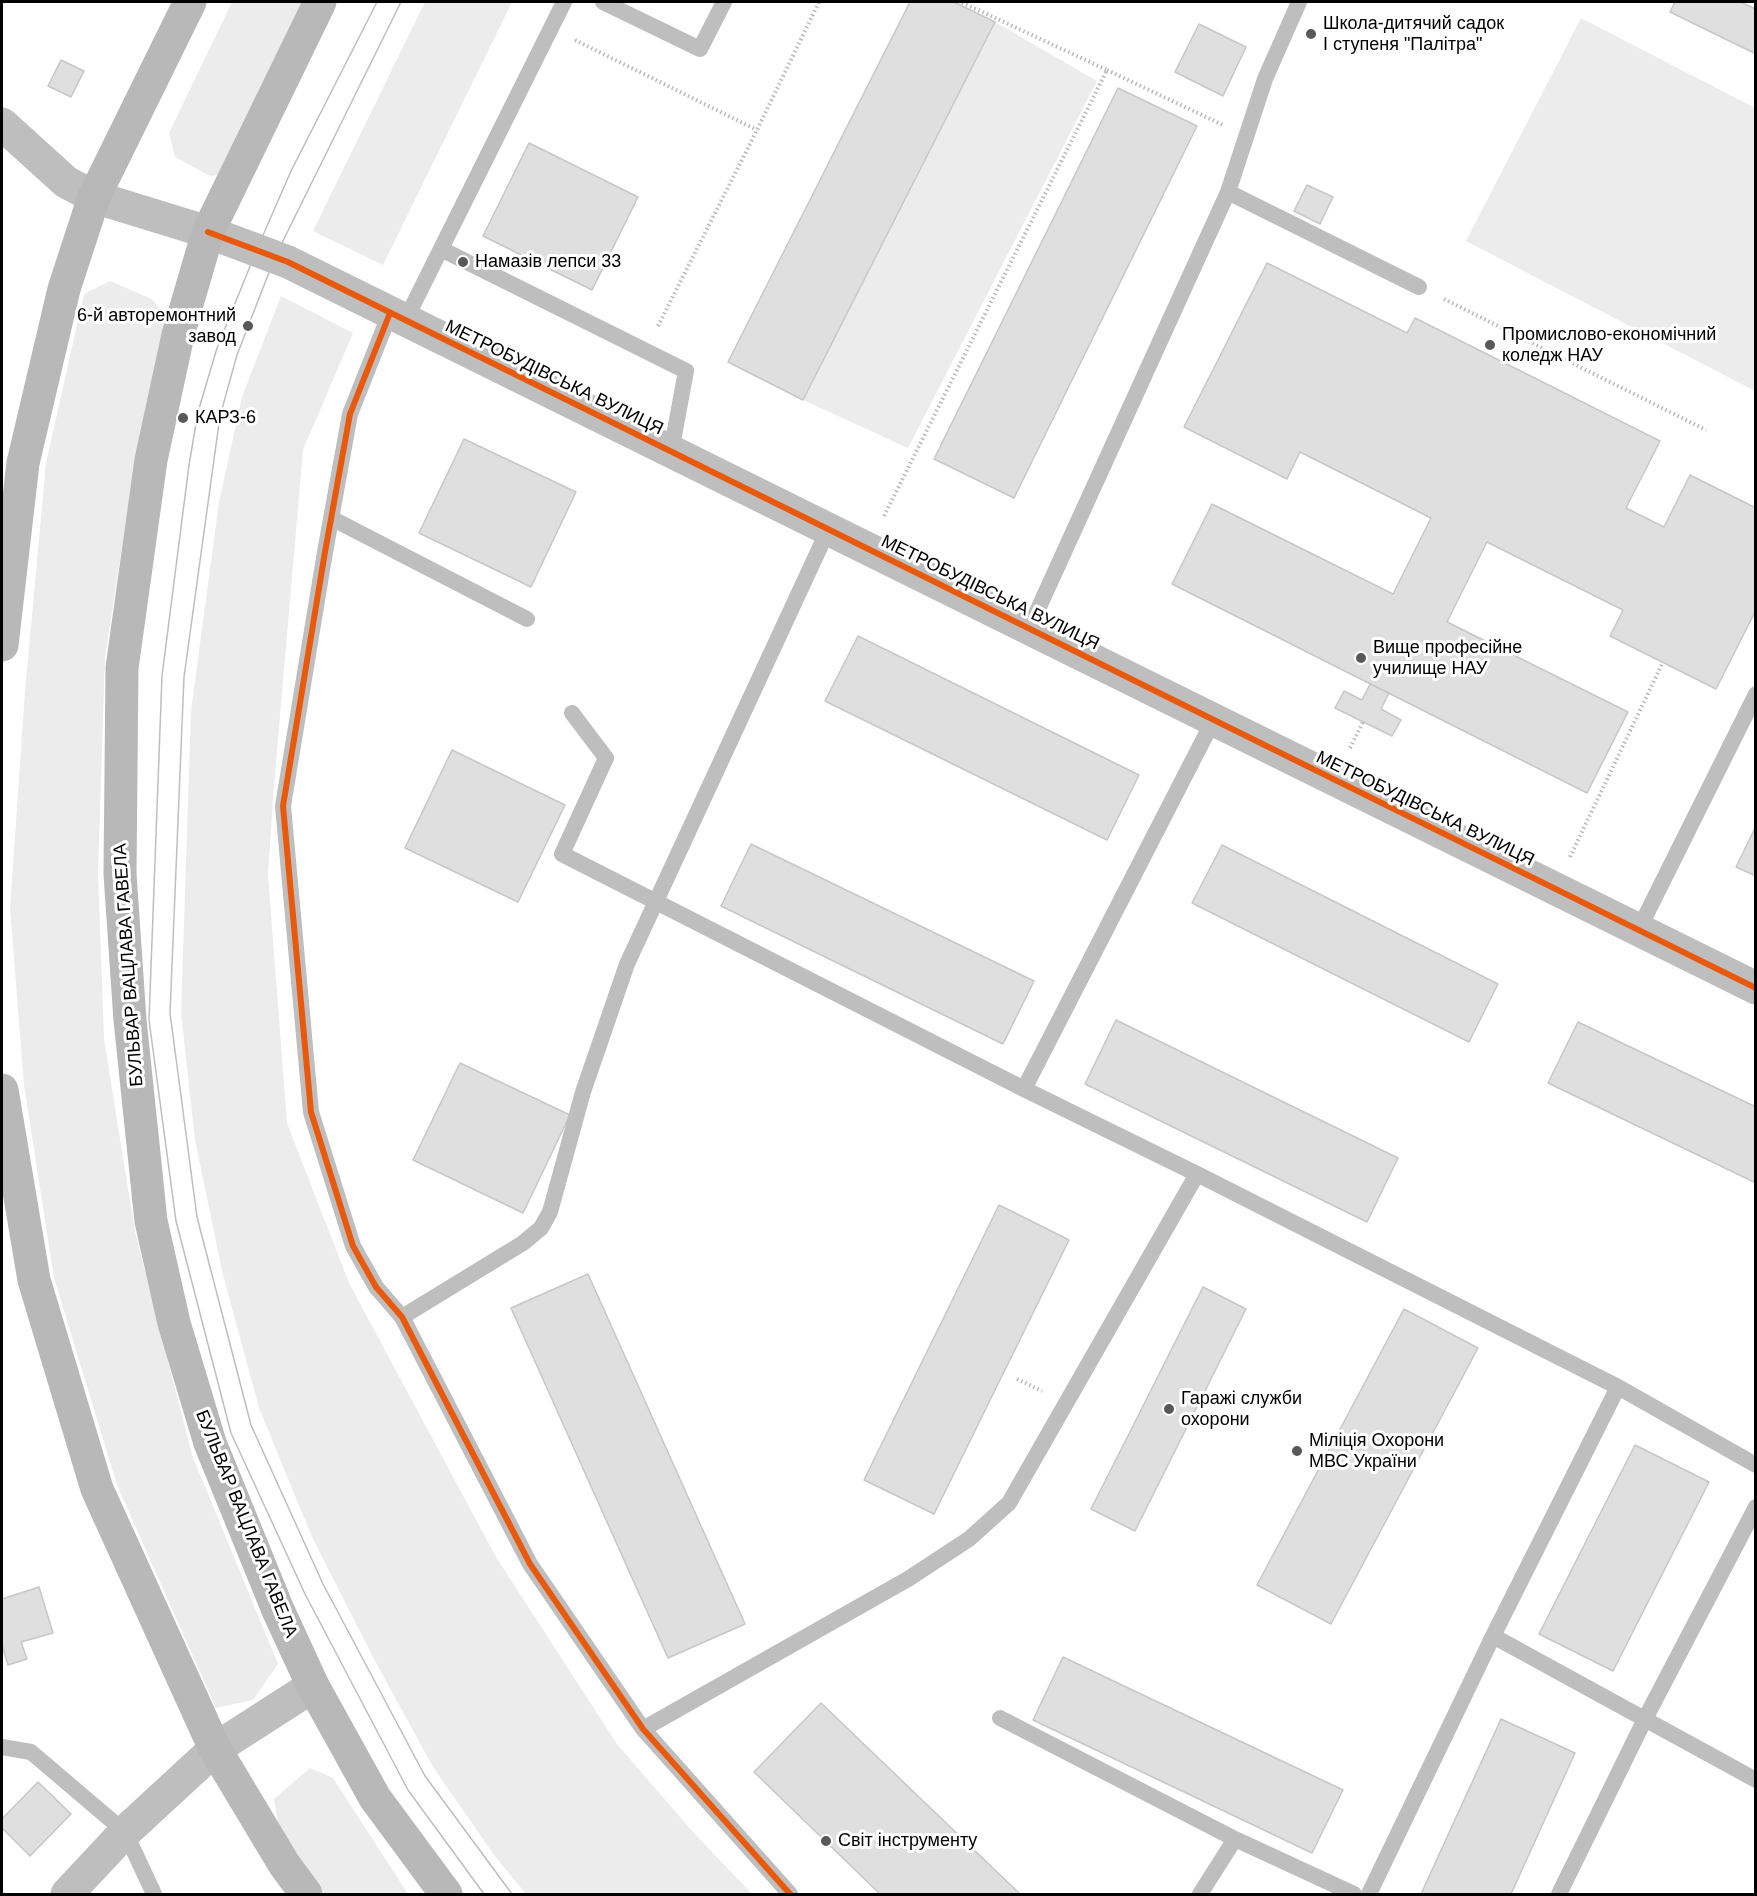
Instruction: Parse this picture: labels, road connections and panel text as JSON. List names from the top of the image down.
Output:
{
  "streets": {
    "main road": ["БУЛЬВАР ВАЦЛАВА ГАВЕЛА"],
    "street": ["МЕТРОБУДІВСЬКА ВУЛИЦЯ"]
  },
  "crossings": [
    ["МЕТРОБУДІВСЬКА ВУЛИЦЯ", "БУЛЬВАР ВАЦЛАВА ГАВЕЛА"]
  ],
  "places": [
    "Школа-дитячий садок І ступеня \"Палітра\"",
    "Намазів лепси 33",
    "6-й авторемонтний завод",
    "Промислово-економічний коледж НАУ",
    "КАРЗ-6",
    "Вище професійне училище НАУ",
    "Гаражі служби охорони",
    "Міліція Охорони МВС України",
    "Світ інструменту"
  ]
}
